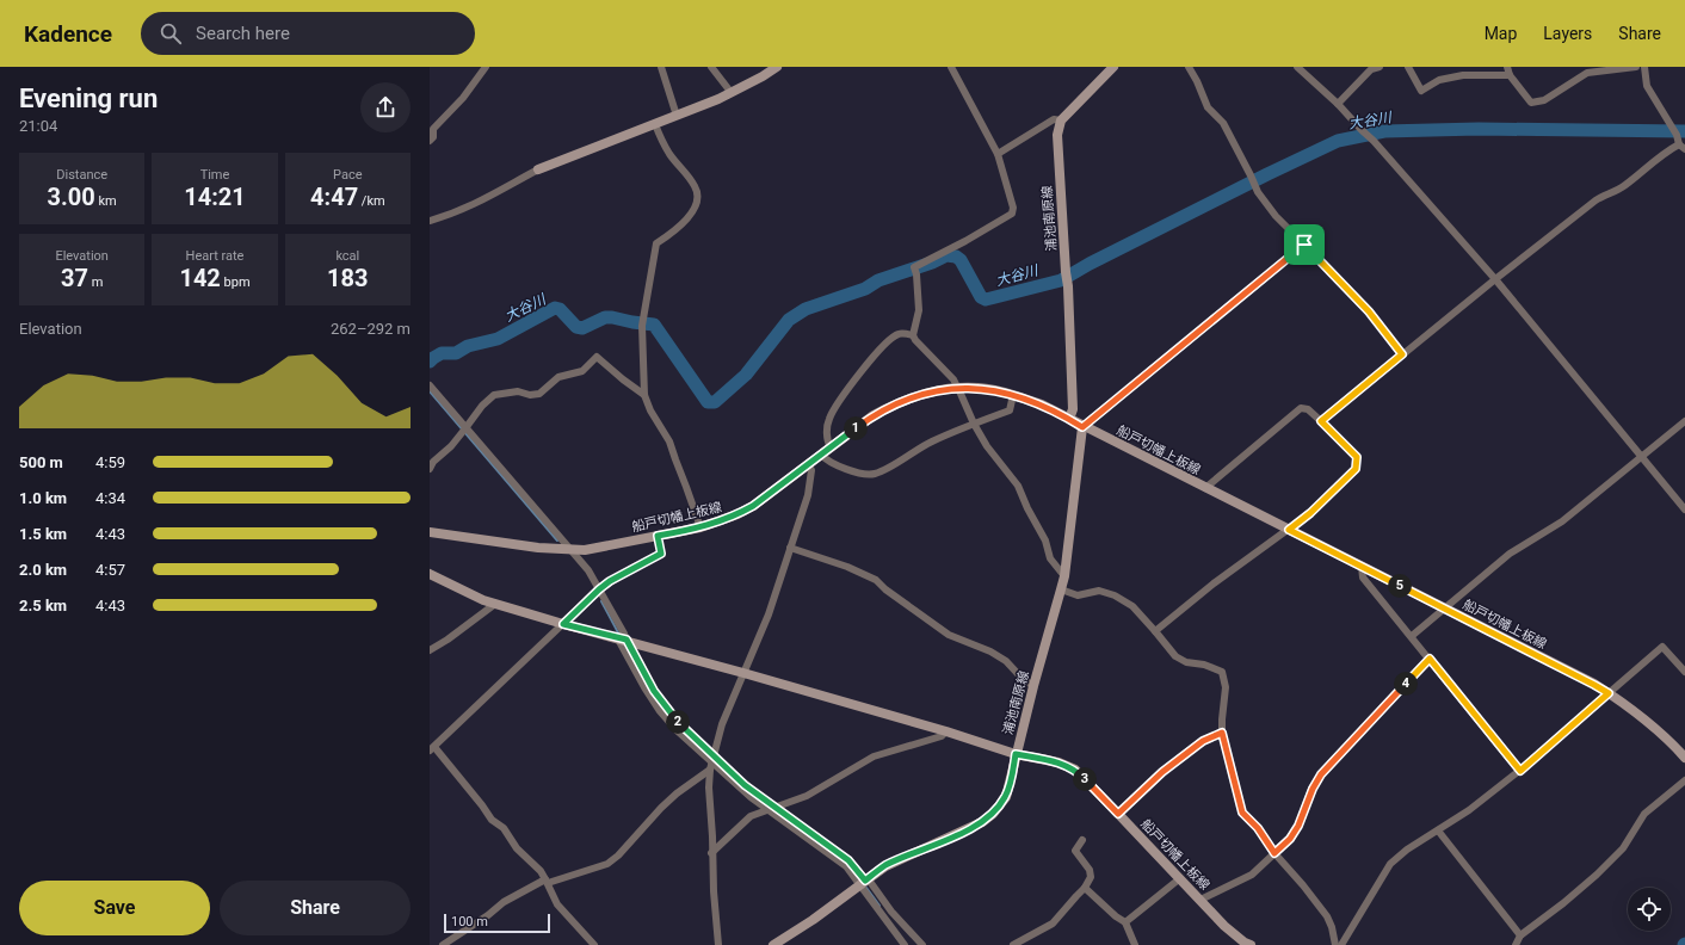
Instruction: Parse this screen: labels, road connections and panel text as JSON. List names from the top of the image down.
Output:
{
  "streets": {
    "main road": ["浦池南原線", "船戸切幡上板線"]
  },
  "crossings": [
    ["浦池南原線", "船戸切幡上板線"]
  ],
  "water": ["大谷川"],
  "scale_bar": "100 m",
  "page": {
    "header": "Kadence",
    "search": "Search here",
    "nav": ["Map", "Layers", "Share"],
    "heading": ["Evening run", "21:04"],
    "stats": [
      ["Distance", "3.00 km"],
      ["Time", "14:21"],
      ["Pace", "4:47 /km"],
      ["Elevation", "37 m"],
      ["Heart rate", "142 bpm"],
      ["kcal", "183"]
    ],
    "chart": ["Elevation", "262–292 m"],
    "pins": [
      "1",
      "5",
      "4",
      "2",
      "3"
    ],
    "list": [
      {
        "name": "500 m",
        "note": "4:59"
      },
      {
        "name": "1.0 km",
        "note": "4:34"
      },
      {
        "name": "1.5 km",
        "note": "4:43"
      },
      {
        "name": "2.0 km",
        "note": "4:57"
      },
      {
        "name": "2.5 km",
        "note": "4:43"
      }
    ],
    "buttons": ["Save", "Share"],
    "scale": "100 m"
  }
}
